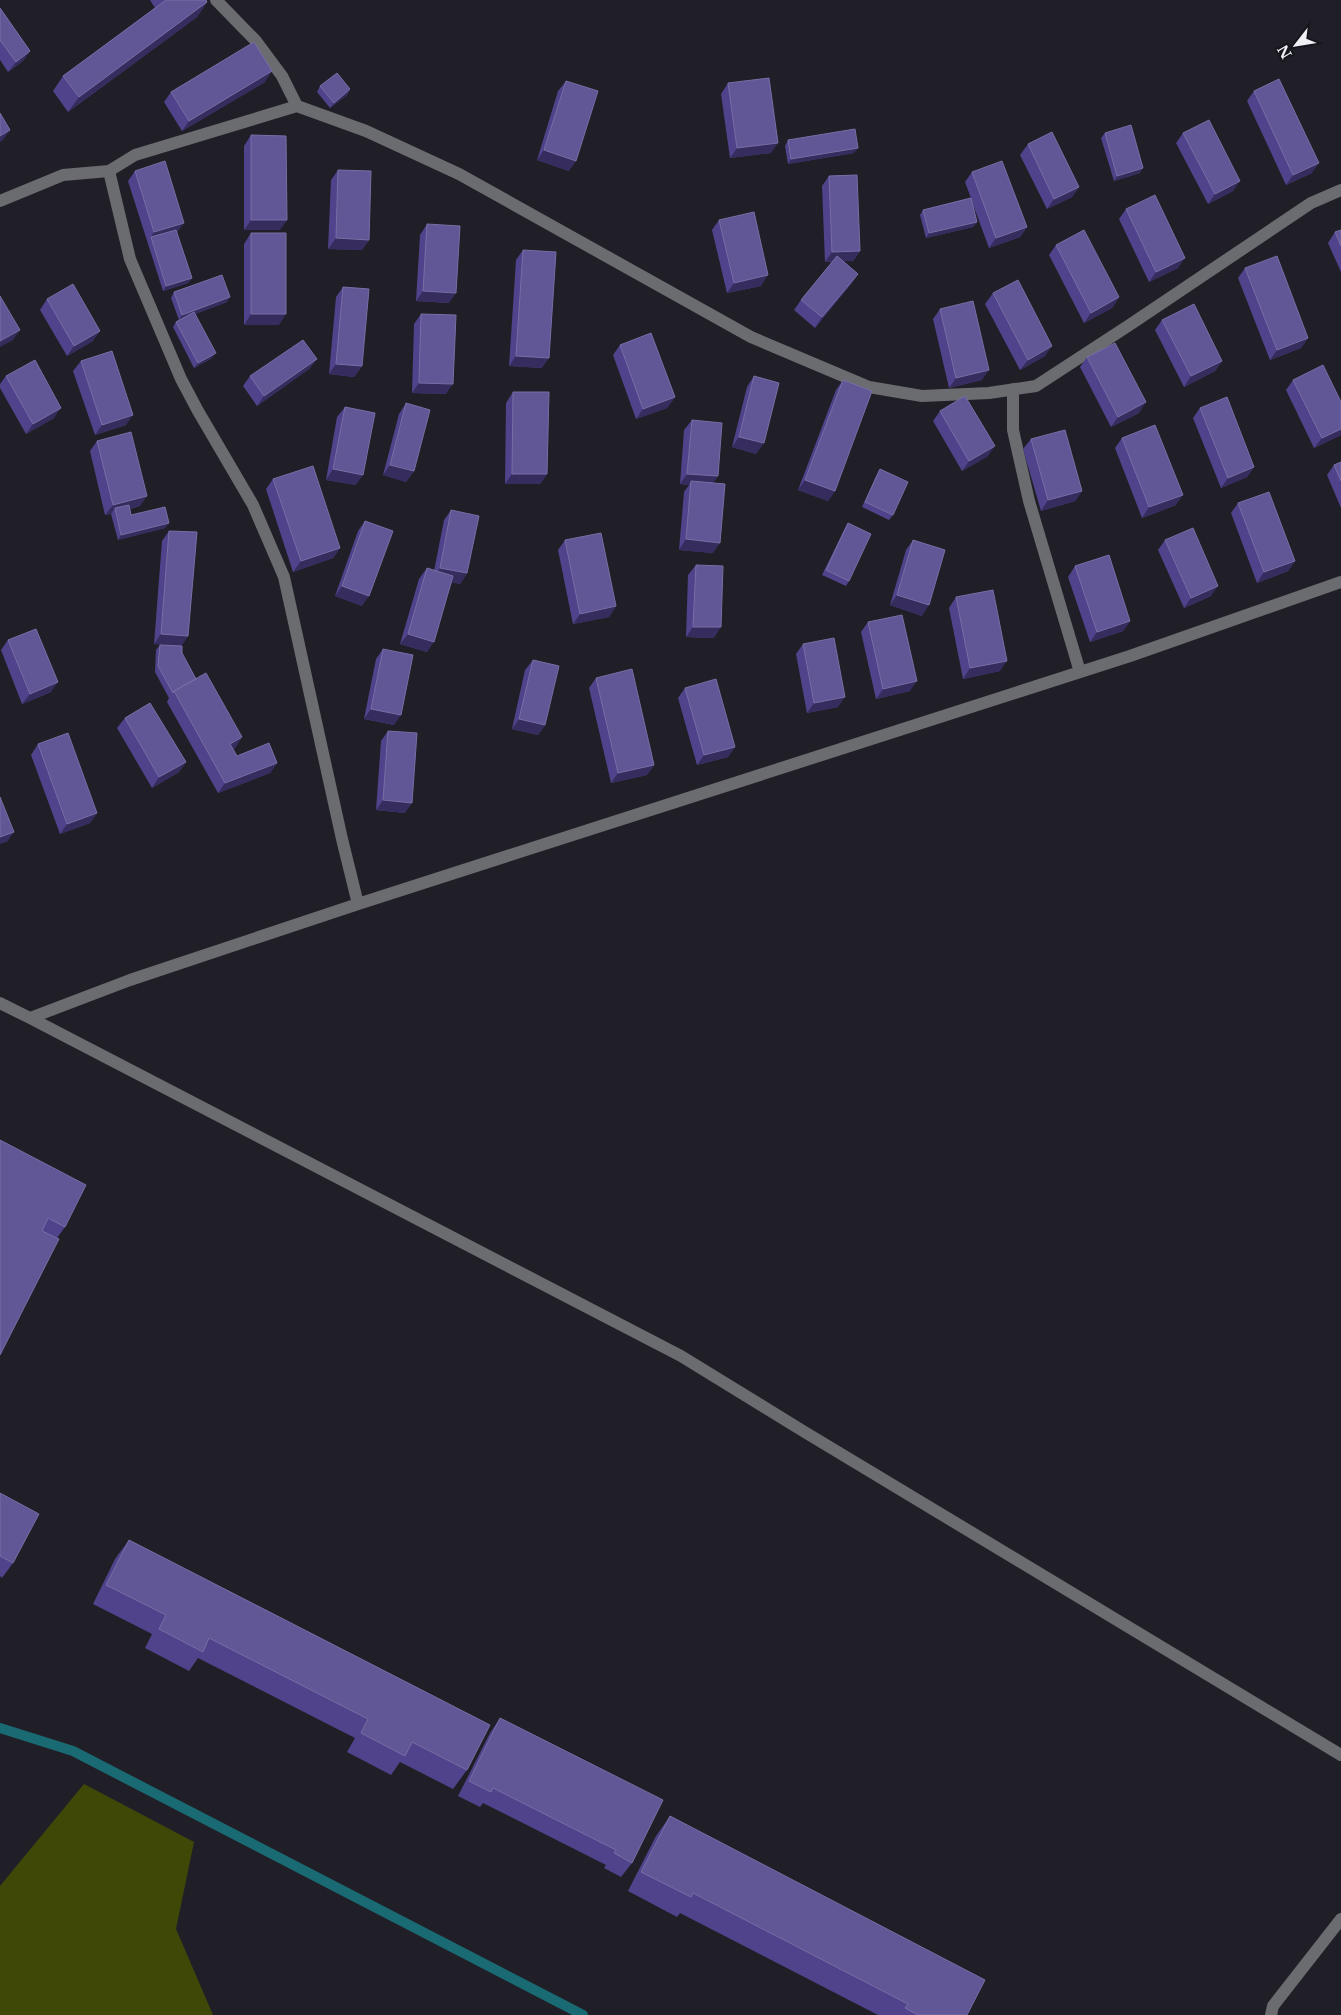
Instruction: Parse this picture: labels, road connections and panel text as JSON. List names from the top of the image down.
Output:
{
  "north": "bottom left"
}
